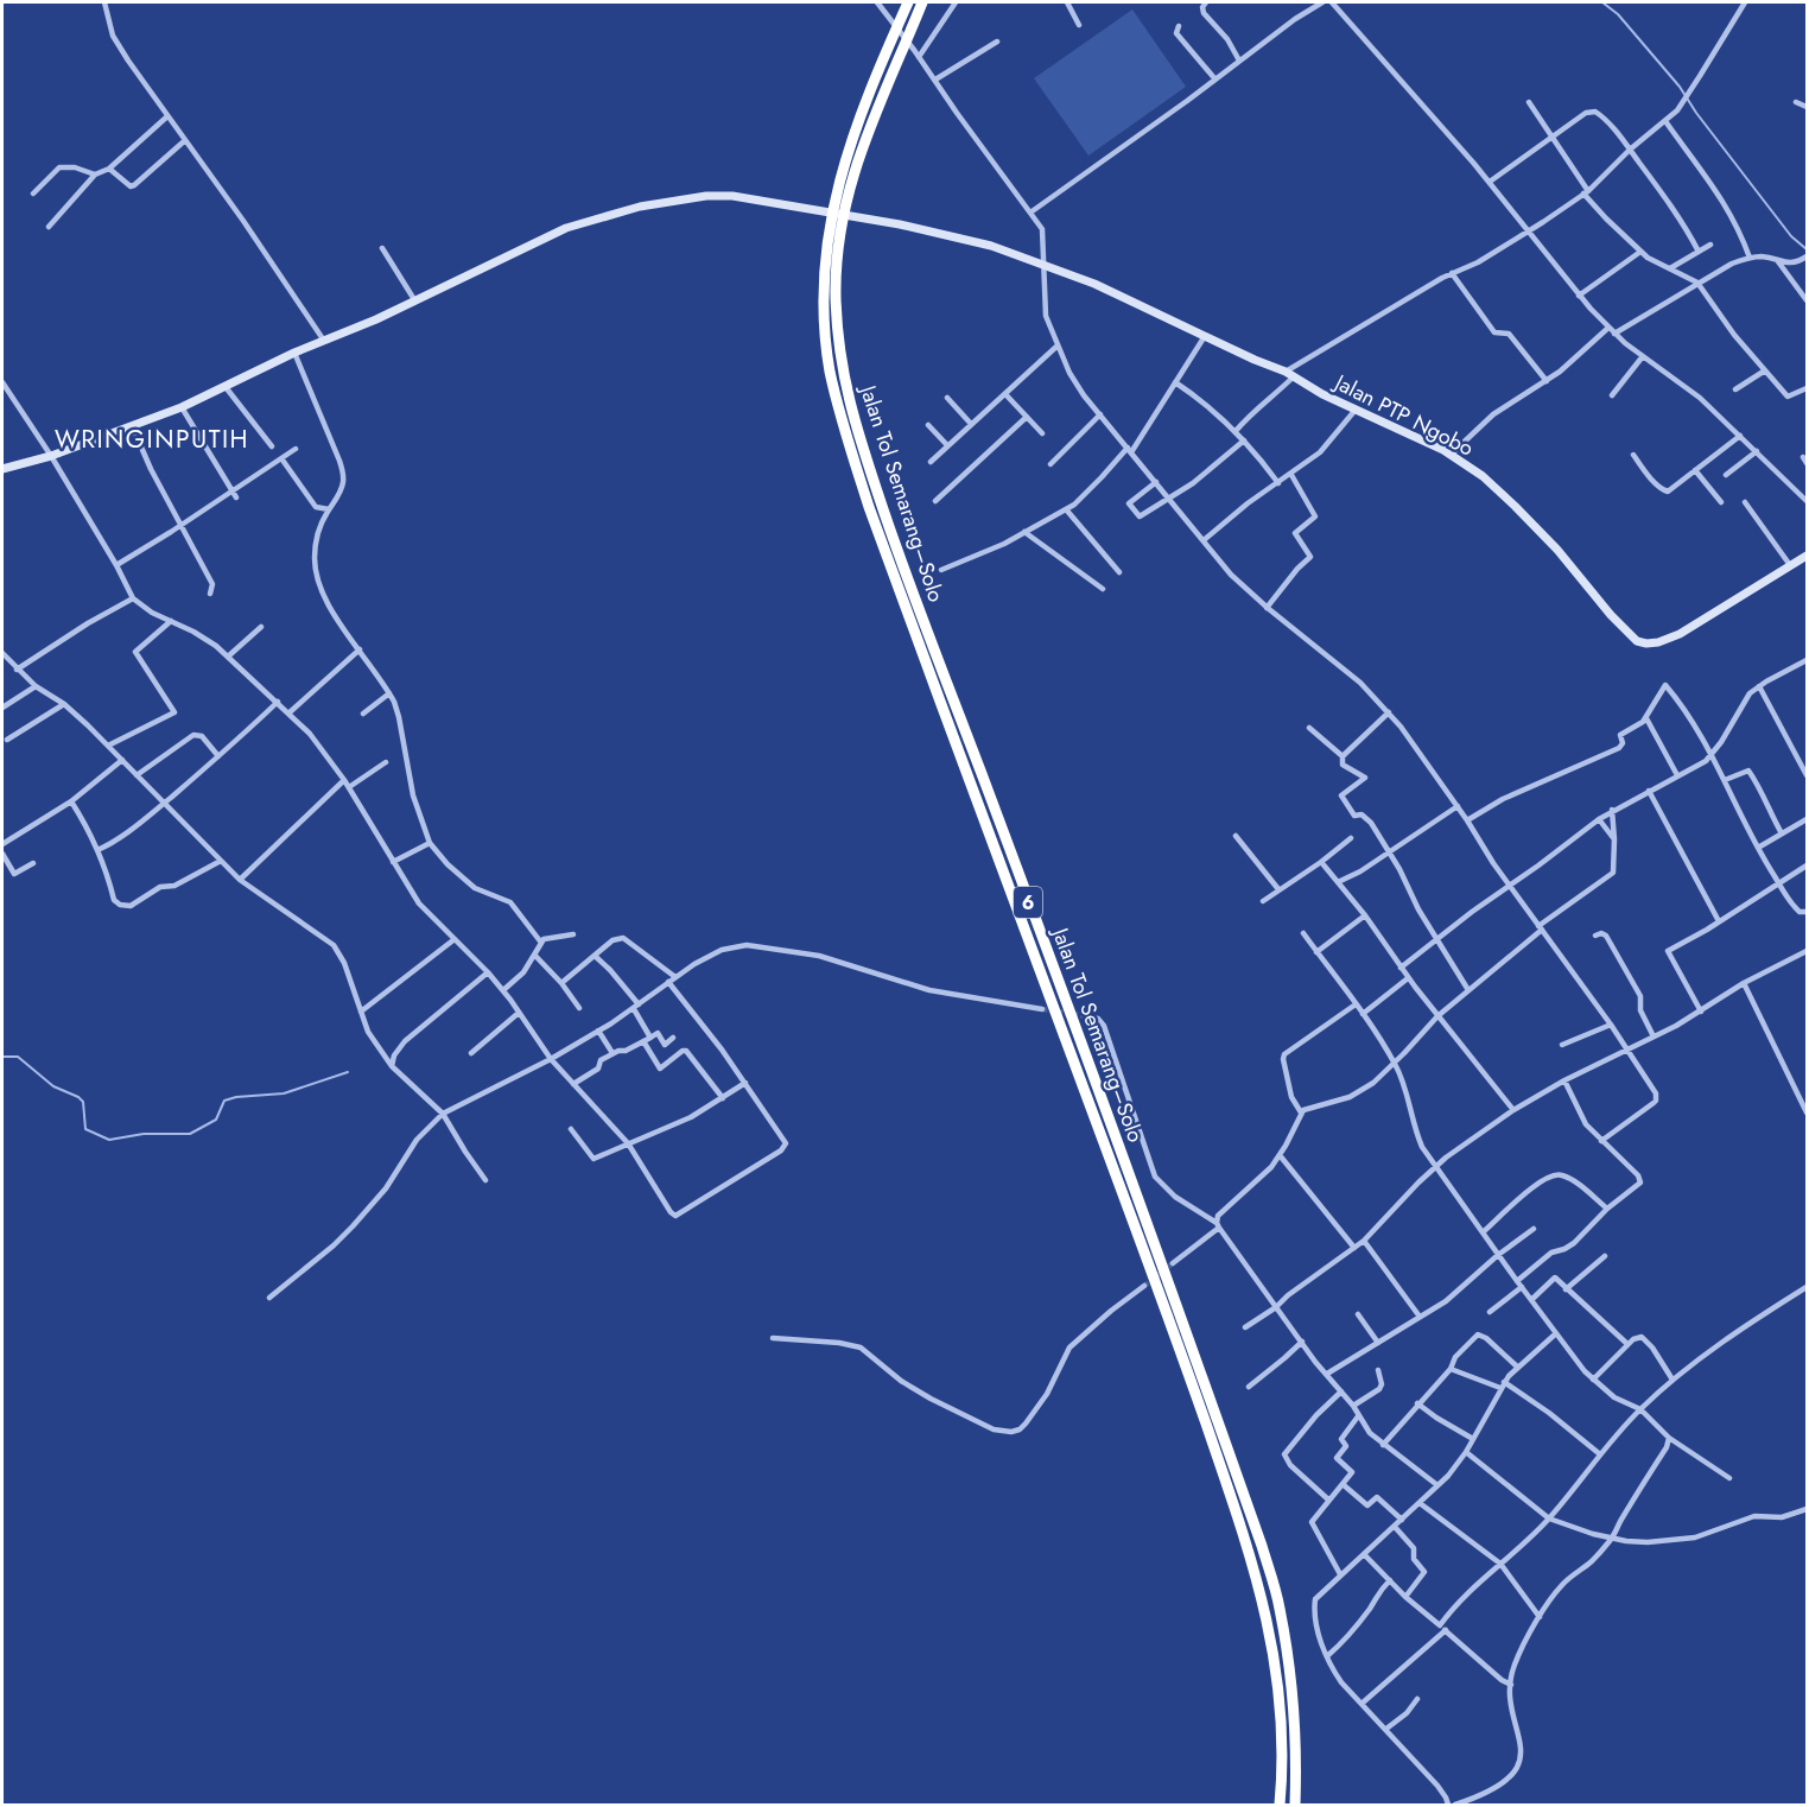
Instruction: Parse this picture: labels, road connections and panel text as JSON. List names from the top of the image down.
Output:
{
  "streets": {
    "highway": ["Jalan Tol Semarang–Solo", "6"],
    "main road": ["Jalan PTP Ngobo"]
  },
  "districts": ["WRINGINPUTIH"]
}
